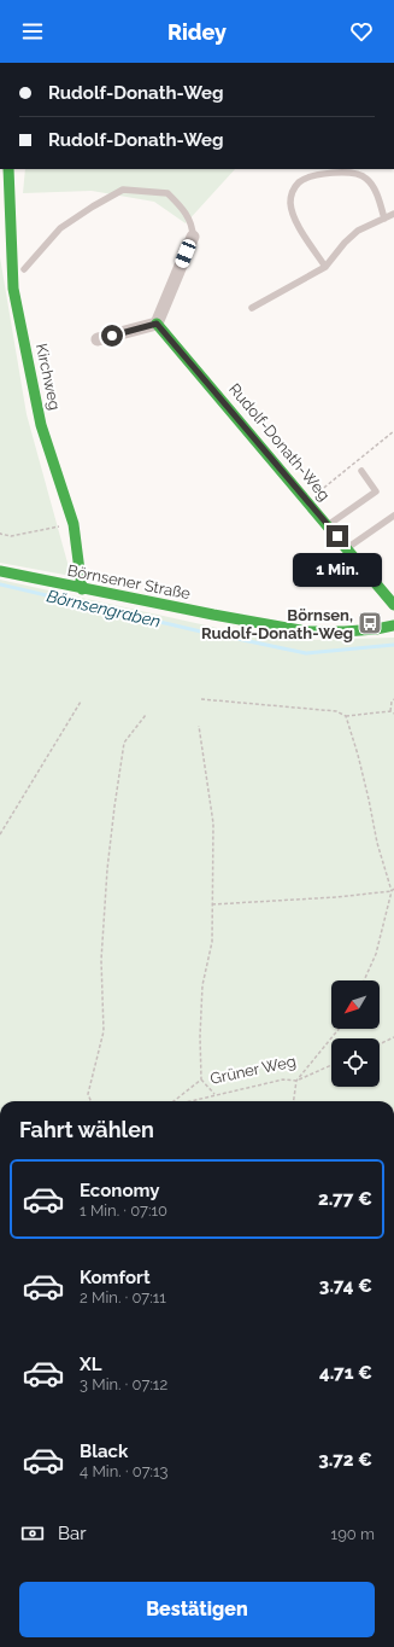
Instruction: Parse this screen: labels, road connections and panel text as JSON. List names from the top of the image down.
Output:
{
  "streets": {
    "street": ["Kirchweg", "Rudolf-Donath-Weg", "Börnsener Straße"],
    "path": ["Grüner Weg"]
  },
  "crossings": [
    ["Kirchweg", "Börnsener Straße"]
  ],
  "water": ["Börnsengraben"],
  "places": {
    "bus stop": ["Börnsen, Rudolf-Donath-Weg"]
  },
  "north": "bottom left",
  "page": {
    "header": "Ridey",
    "banner": ["Rudolf-Donath-Weg", "Rudolf-Donath-Weg"],
    "bubble": "1 Min.",
    "heading": "Fahrt wählen",
    "list": [
      {
        "name": "Economy",
        "note": "1 Min. · 07:10",
        "value": "2.77 €"
      },
      {
        "name": "Komfort",
        "note": "2 Min. · 07:11",
        "value": "3.74 €"
      },
      {
        "name": "XL",
        "note": "3 Min. · 07:12",
        "value": "4.71 €"
      },
      {
        "name": "Black",
        "note": "4 Min. · 07:13",
        "value": "3.72 €"
      }
    ],
    "pay": ["Bar", "190 m"],
    "buttons": "Bestätigen"
  }
}
